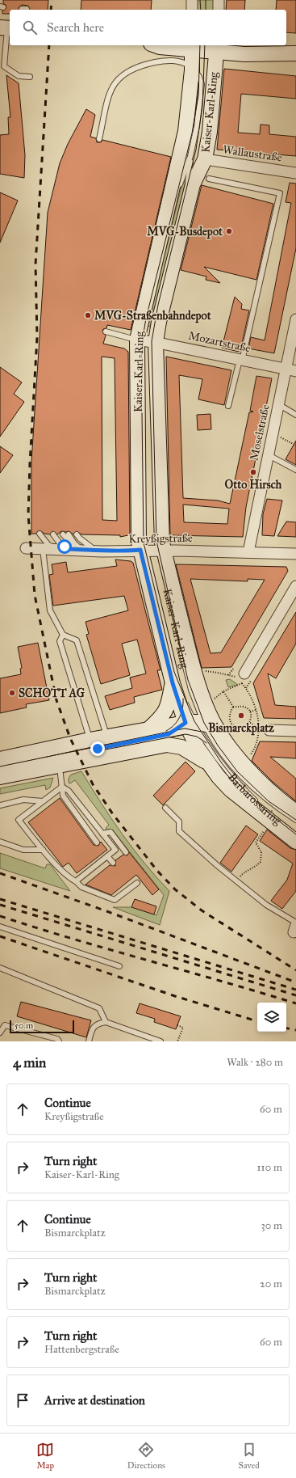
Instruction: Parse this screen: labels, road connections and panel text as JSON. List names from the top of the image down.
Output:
{
  "streets": {
    "street": [
      "Kaiser-Karl-Ring",
      "Wallaustraße",
      "Mozartstraße",
      "Moselstraße",
      "Kreyßigstraße",
      "Barbarossaring"
    ]
  },
  "crossings": [
    ["Kaiser-Karl-Ring", "Wallaustraße"],
    ["Kaiser-Karl-Ring", "Mozartstraße"],
    ["Kaiser-Karl-Ring", "Kreyßigstraße"],
    ["Mozartstraße", "Moselstraße"],
    ["Moselstraße", "Kreyßigstraße"]
  ],
  "places": [
    "MVG-Busdepot",
    "MVG-Straßenbahndepot",
    "Otto Hirsch",
    "SCHOTT AG",
    "Bismarckplatz"
  ],
  "scale_bar": "50 m",
  "page": {
    "search": "Search here",
    "scale": "50 m",
    "heading": ["4 min", "Walk · 280 m"],
    "list": [
      ["Continue", "Kreyßigstraße", "60 m"],
      ["Turn right", "Kaiser-Karl-Ring", "110 m"],
      ["Continue", "Bismarckplatz", "30 m"],
      ["Turn right", "Bismarckplatz", "20 m"],
      ["Turn right", "Hattenbergstraße", "60 m"],
      "Arrive at destination"
    ],
    "nav": ["Map", "Directions", "Saved"]
  }
}
